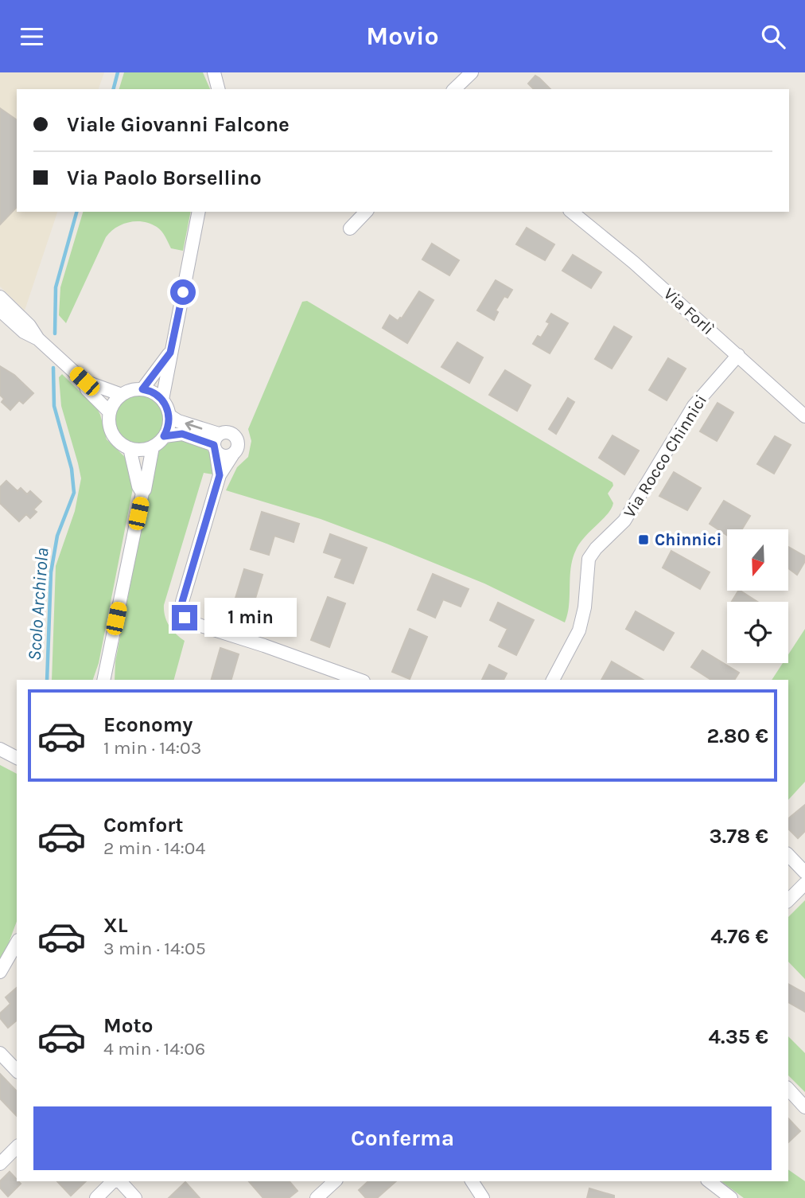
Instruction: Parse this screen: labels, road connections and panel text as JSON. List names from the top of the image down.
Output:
{
  "streets": {
    "street": ["Via Forlì", "Via Rocco Chinnici"]
  },
  "crossings": [
    ["Via Forlì", "Via Rocco Chinnici"]
  ],
  "water": ["Scolo Archirola"],
  "places": {
    "transit": ["Chinnici"]
  },
  "north": "bottom",
  "page": {
    "header": "Movio",
    "banner": ["Viale Giovanni Falcone", "Via Paolo Borsellino"],
    "bubble": "1 min",
    "list": [
      {
        "name": "Economy",
        "note": "1 min · 14:03",
        "value": "2.80 €"
      },
      {
        "name": "Comfort",
        "note": "2 min · 14:04",
        "value": "3.78 €"
      },
      {
        "name": "XL",
        "note": "3 min · 14:05",
        "value": "4.76 €"
      },
      {
        "name": "Moto",
        "note": "4 min · 14:06",
        "value": "4.35 €"
      }
    ],
    "buttons": "Conferma"
  }
}
